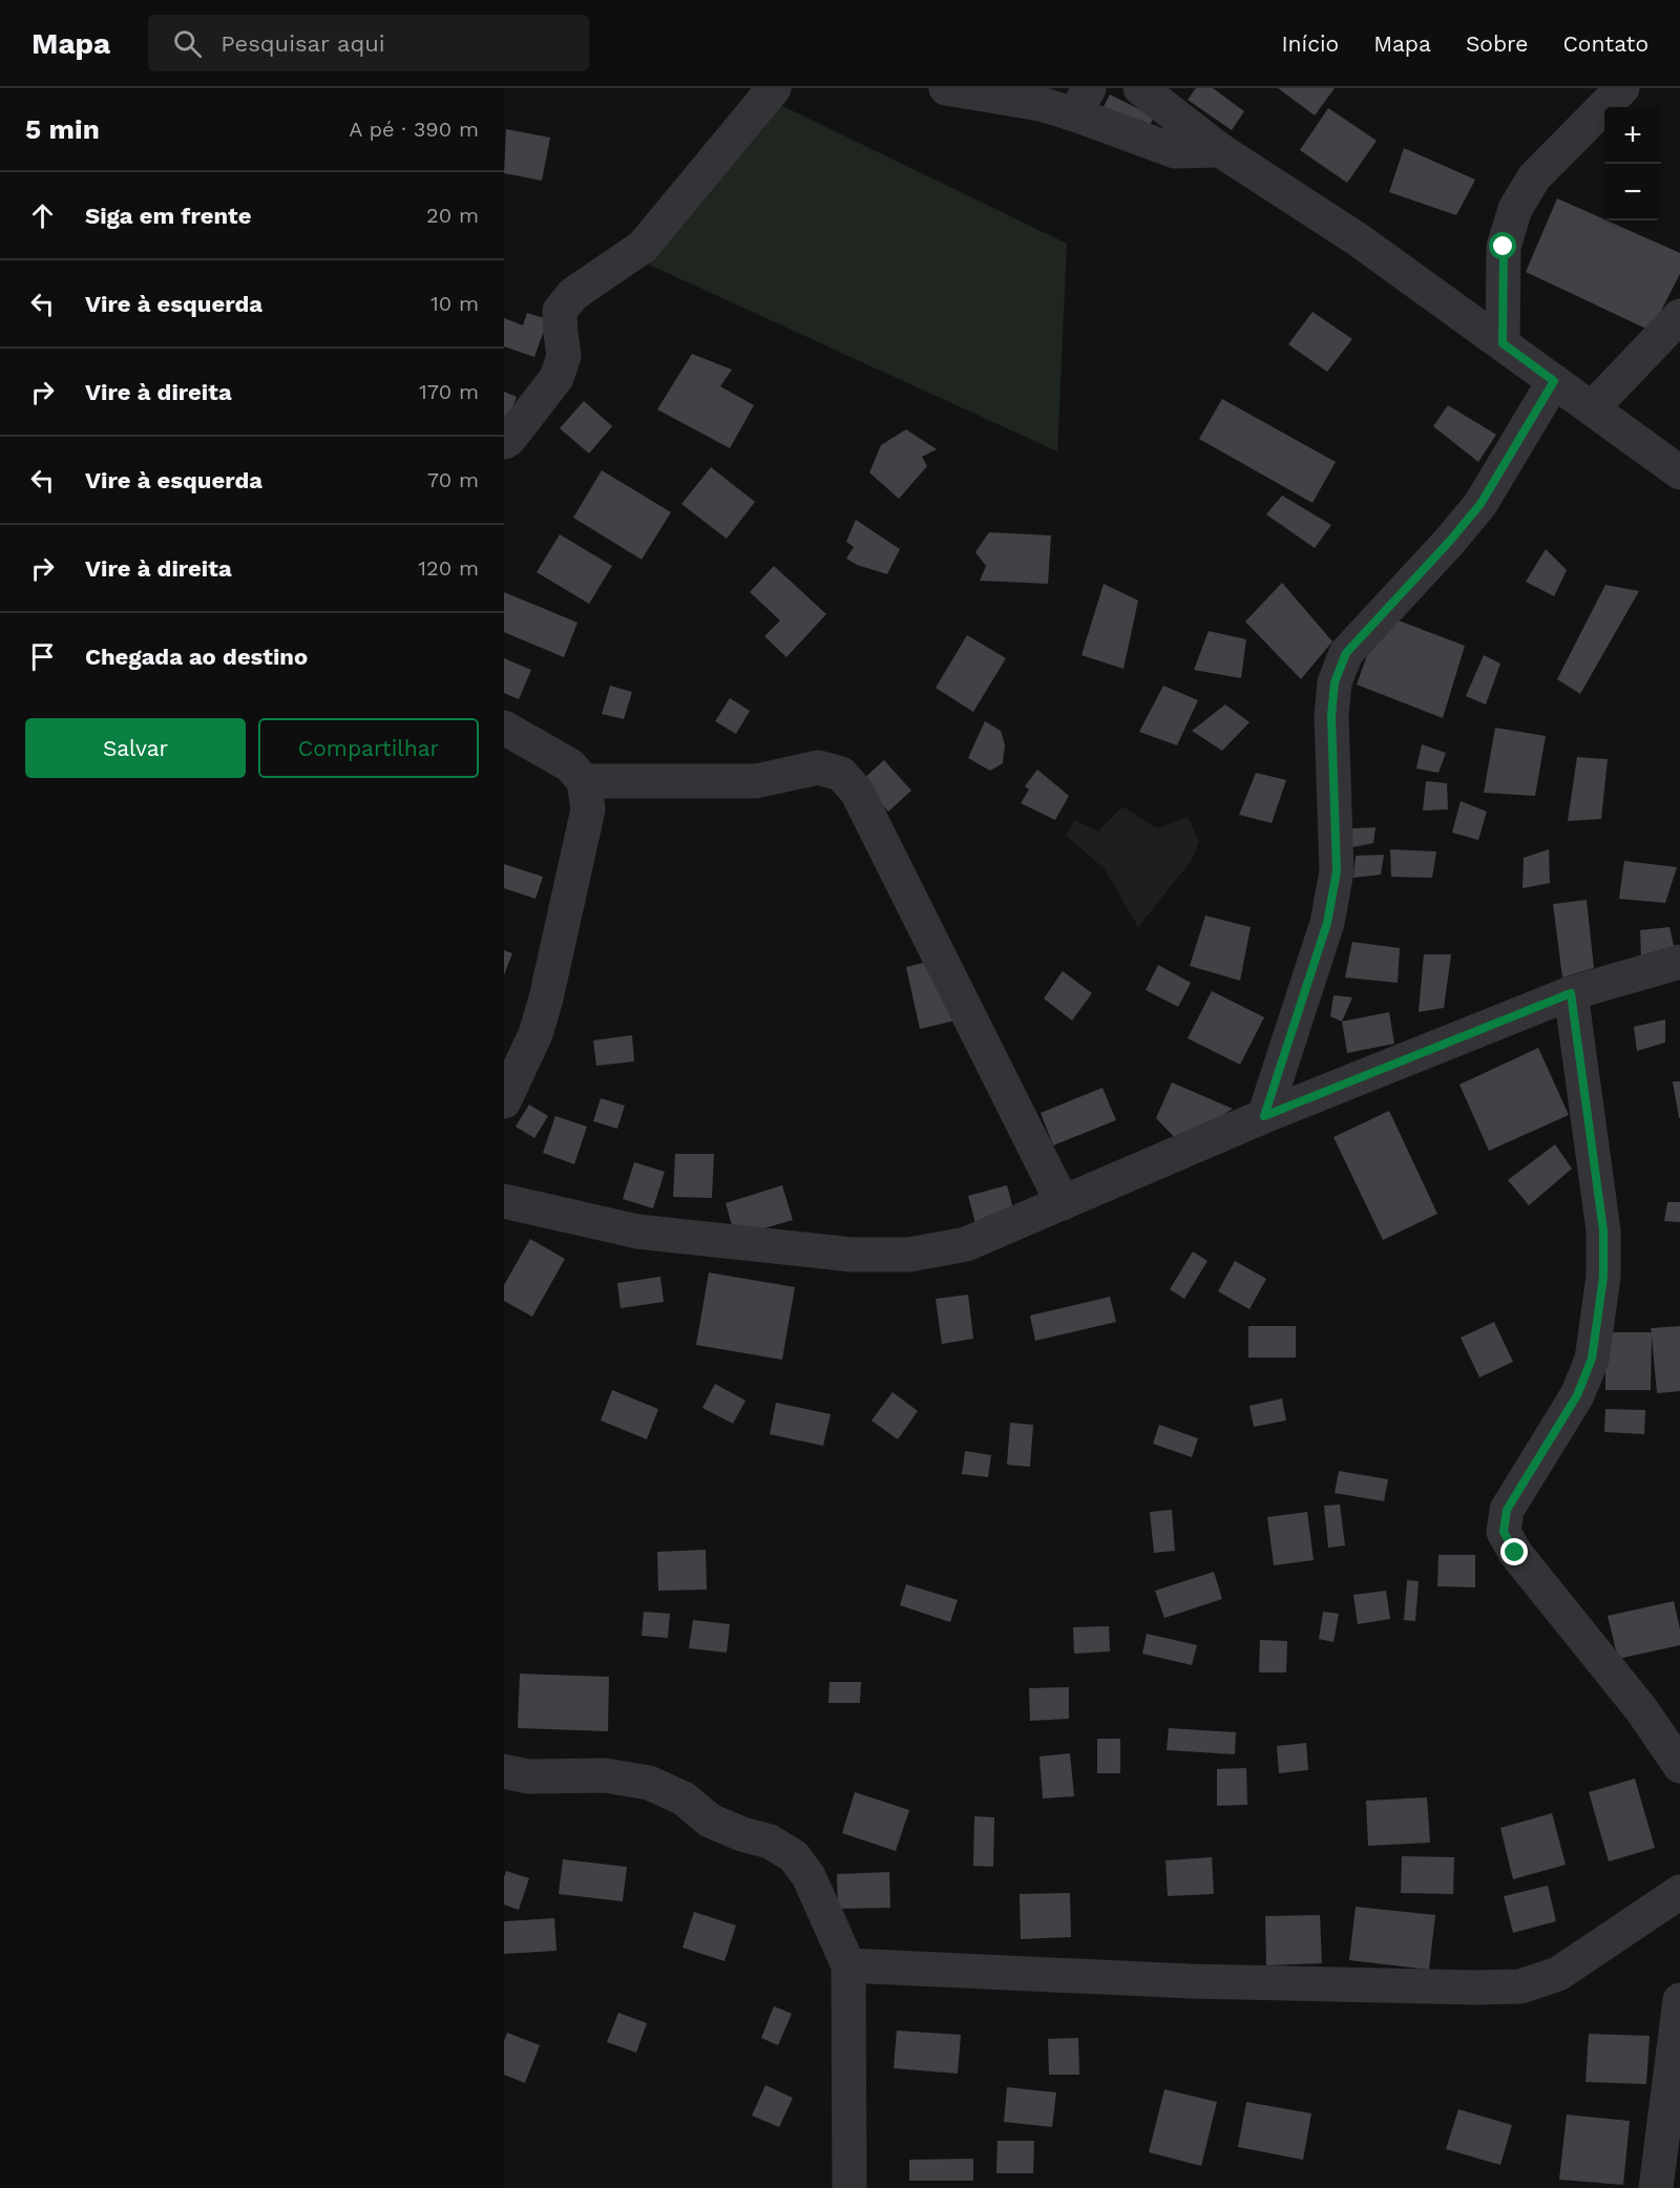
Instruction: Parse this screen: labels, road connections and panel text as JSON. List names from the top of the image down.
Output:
{
  "page": {
    "header": "Mapa",
    "search": "Pesquisar aqui",
    "nav": [
      "Início",
      "Mapa",
      "Sobre",
      "Contato"
    ],
    "heading": ["5 min", "A pé · 390 m"],
    "map_buttons": ["+", "−"],
    "list": [
      ["Siga em frente", "20 m"],
      ["Vire à esquerda", "10 m"],
      ["Vire à direita", "170 m"],
      ["Vire à esquerda", "70 m"],
      ["Vire à direita", "120 m"],
      "Chegada ao destino"
    ],
    "buttons": ["Salvar", "Compartilhar"]
  }
}
